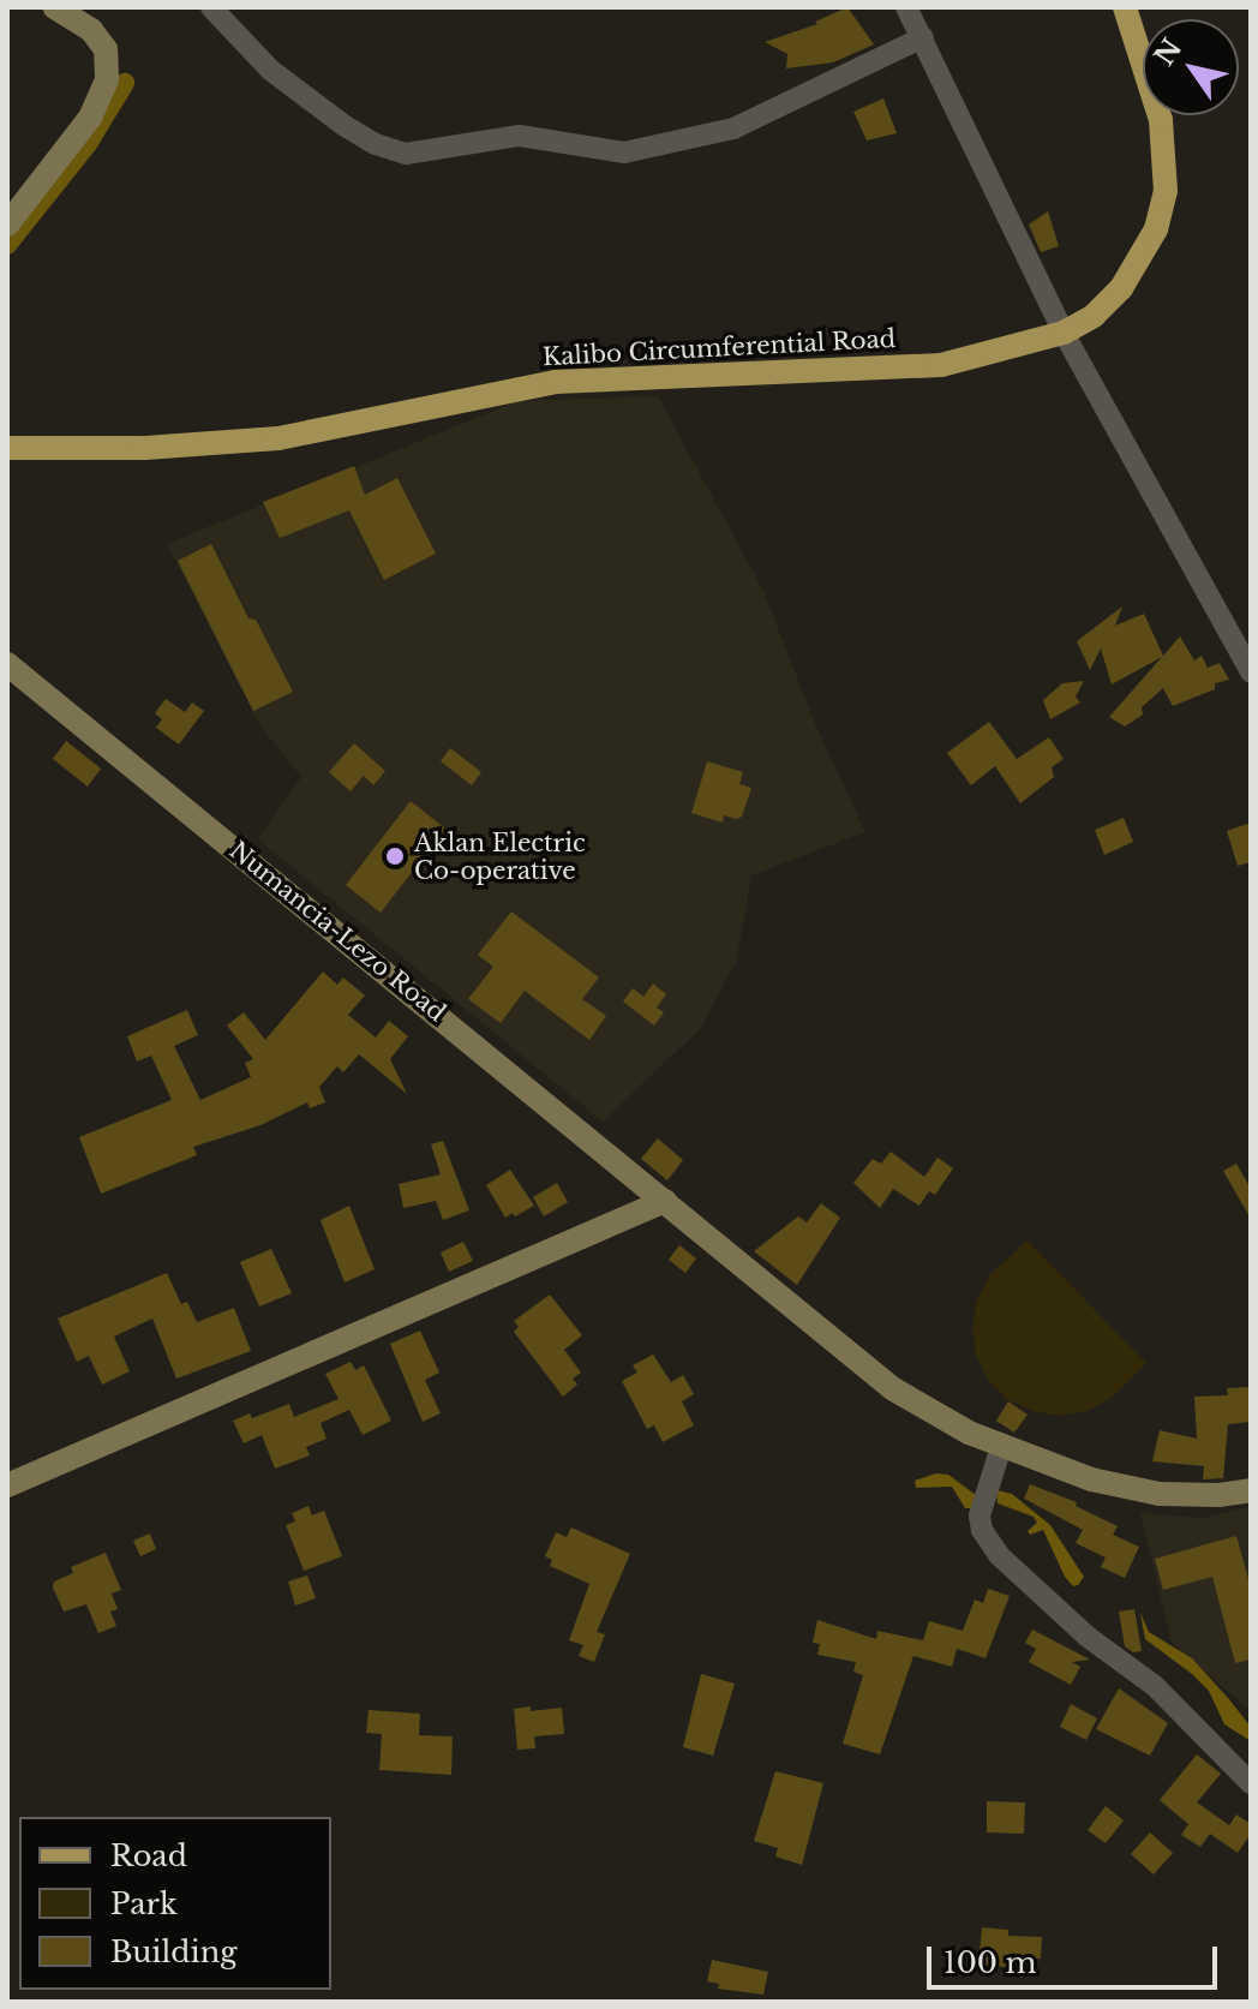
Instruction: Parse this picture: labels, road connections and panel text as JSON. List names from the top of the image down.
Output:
{
  "streets": {
    "main road": ["Kalibo Circumferential Road", "Numancia-Lezo Road"]
  },
  "places": ["Aklan Electric Co-operative"],
  "legend": ["Road", "Park", "Building"],
  "scale_bar": "100 m",
  "north": "top left"
}
